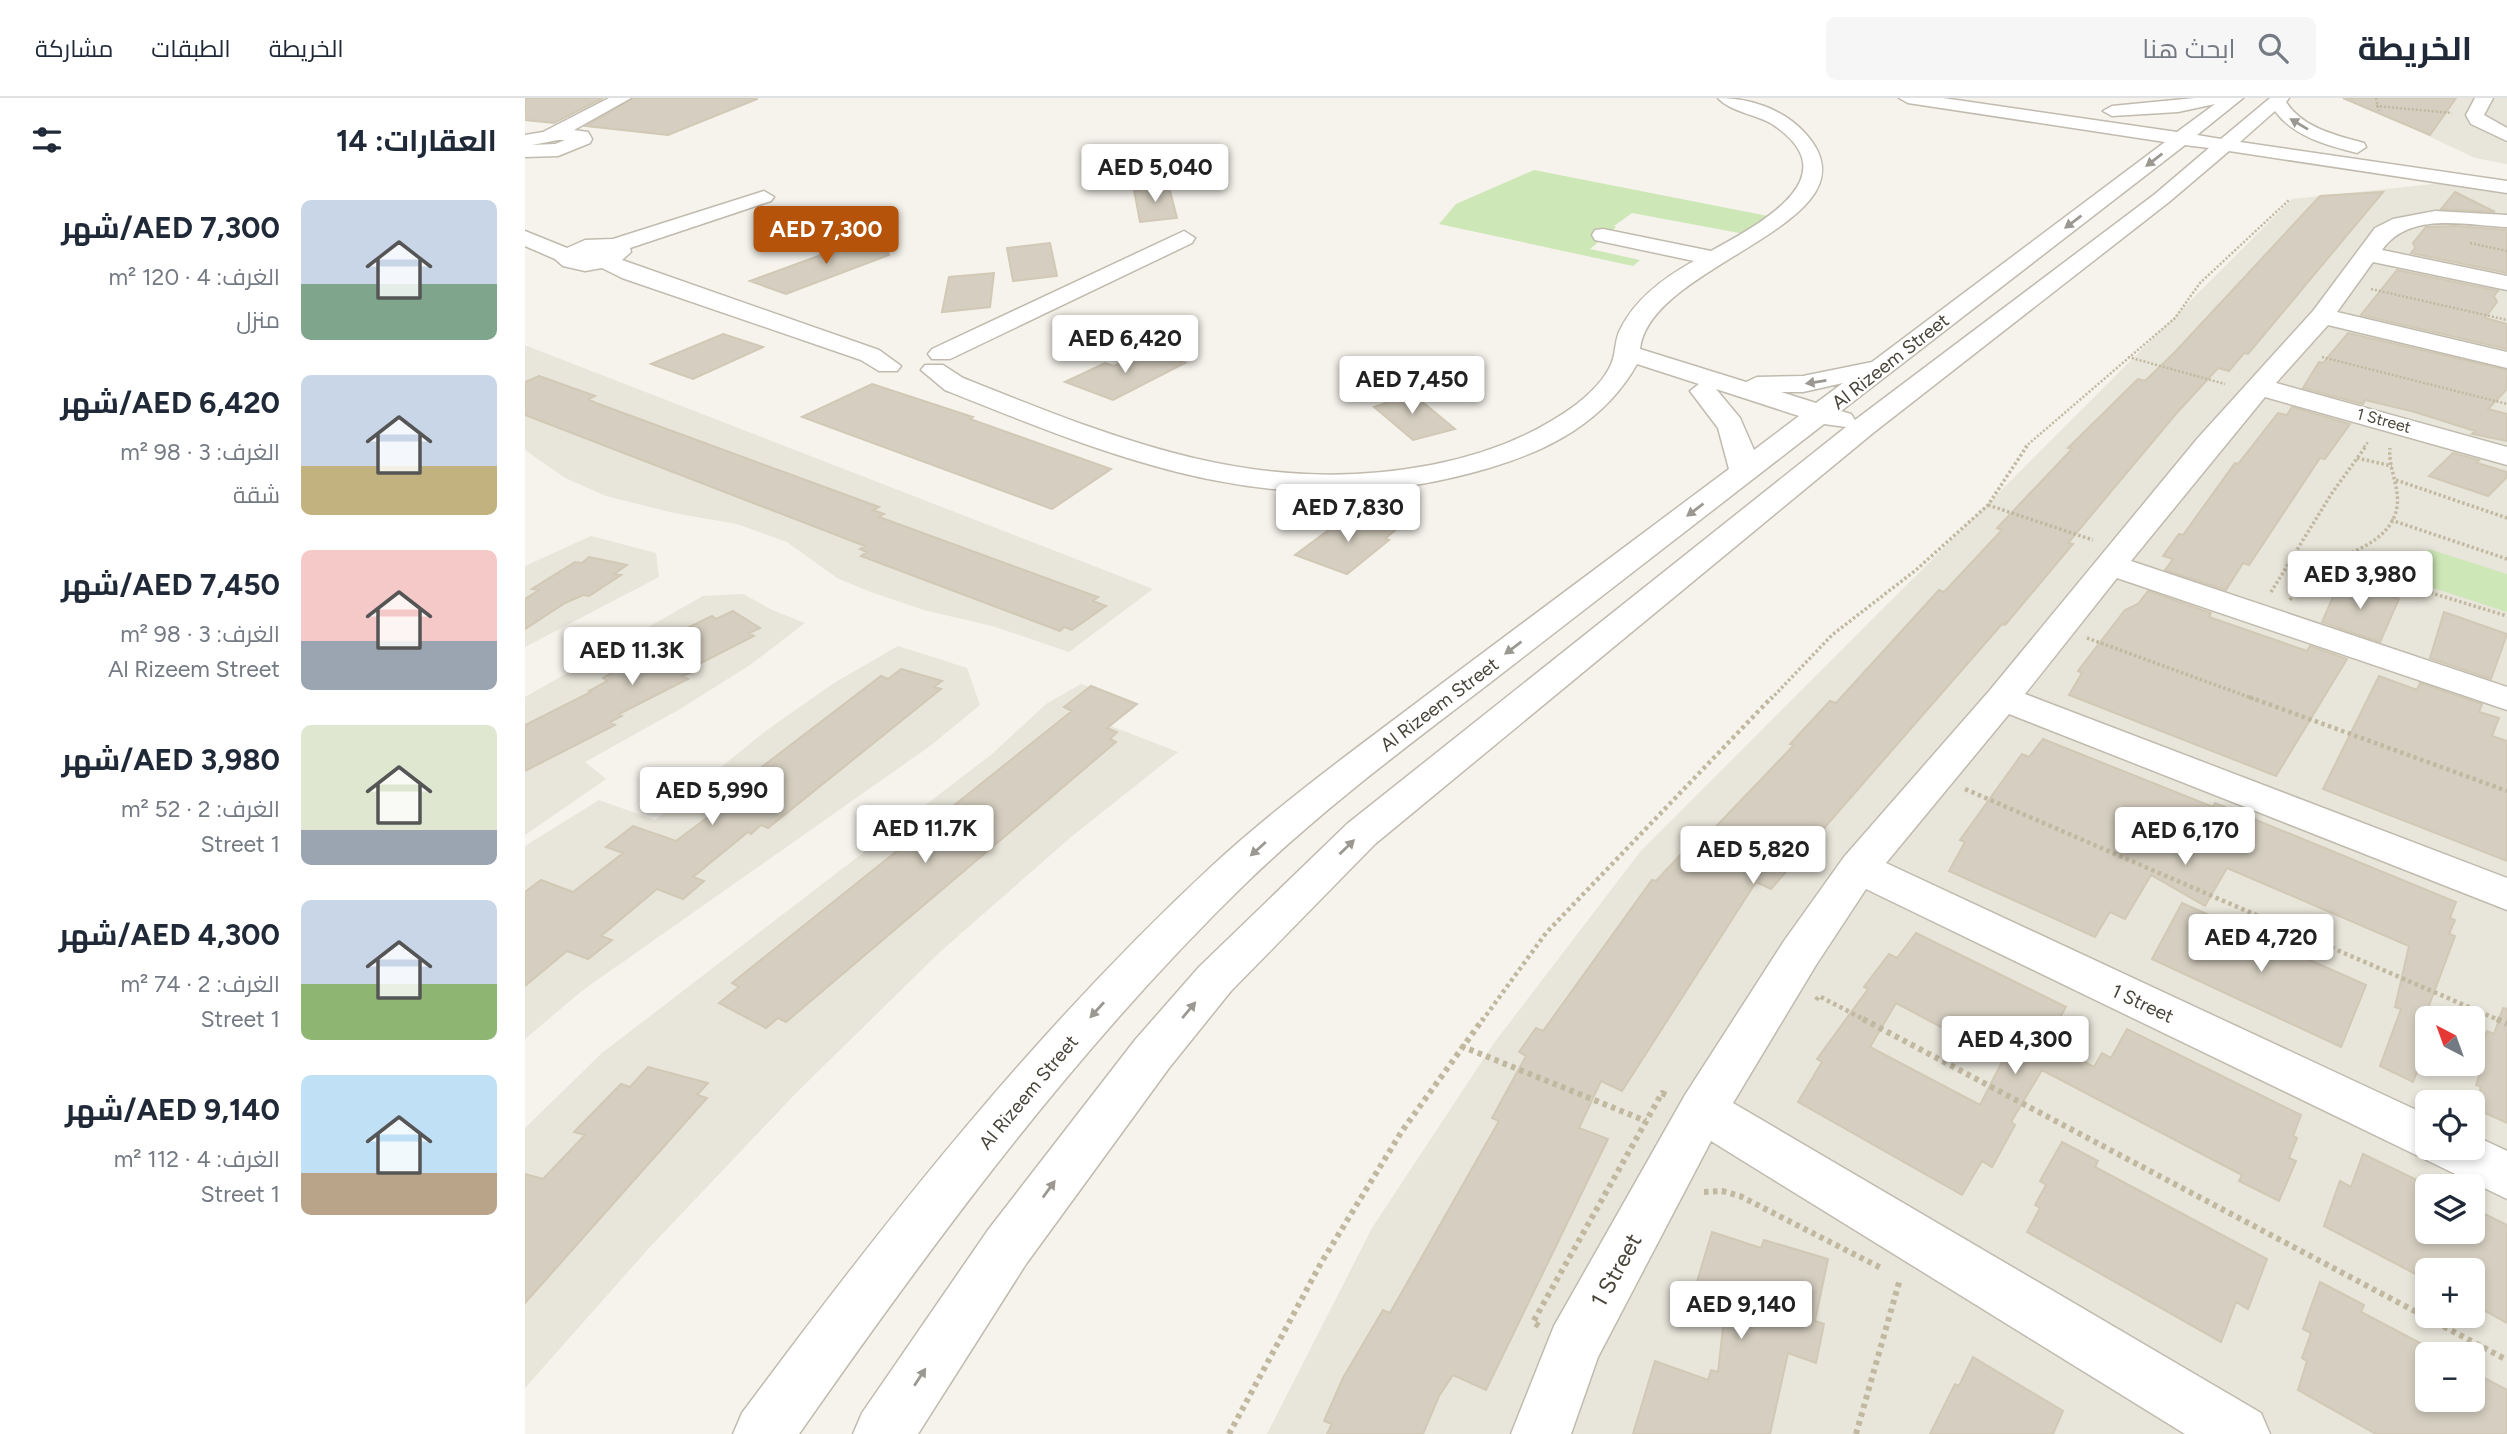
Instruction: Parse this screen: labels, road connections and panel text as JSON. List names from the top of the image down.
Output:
{
  "streets": {
    "street": ["Al Rizeem Street", "1 Street"]
  },
  "north": "top left",
  "page": {
    "header": "الخريطة",
    "search": "ابحث هنا",
    "nav": ["الخريطة", "الطبقات", "مشاركة"],
    "heading": "العقارات: 14",
    "price": [
      "AED 5,040",
      "AED 7,300",
      "AED 6,420",
      "AED 7,450",
      "AED 7,830",
      "AED 3,980",
      "AED 11.3K",
      "AED 5,990",
      "AED 11.7K",
      "AED 6,170",
      "AED 5,820",
      "AED 4,720",
      "AED 4,300",
      "AED 9,140"
    ],
    "list": [
      {
        "name": "AED 7,300/شهر",
        "note": "الغرف: 4 · 120 m² · منزل"
      },
      {
        "name": "AED 6,420/شهر",
        "note": "الغرف: 3 · 98 m² · شقة"
      },
      {
        "name": "AED 7,450/شهر",
        "note": "الغرف: 3 · 98 m² · Al Rizeem Street"
      },
      {
        "name": "AED 3,980/شهر",
        "note": "الغرف: 2 · 52 m² · 1 Street"
      },
      {
        "name": "AED 4,300/شهر",
        "note": "الغرف: 2 · 74 m² · 1 Street"
      },
      {
        "name": "AED 9,140/شهر",
        "note": "الغرف: 4 · 112 m² · 1 Street"
      }
    ],
    "map_buttons": ["+", "−"]
  }
}
